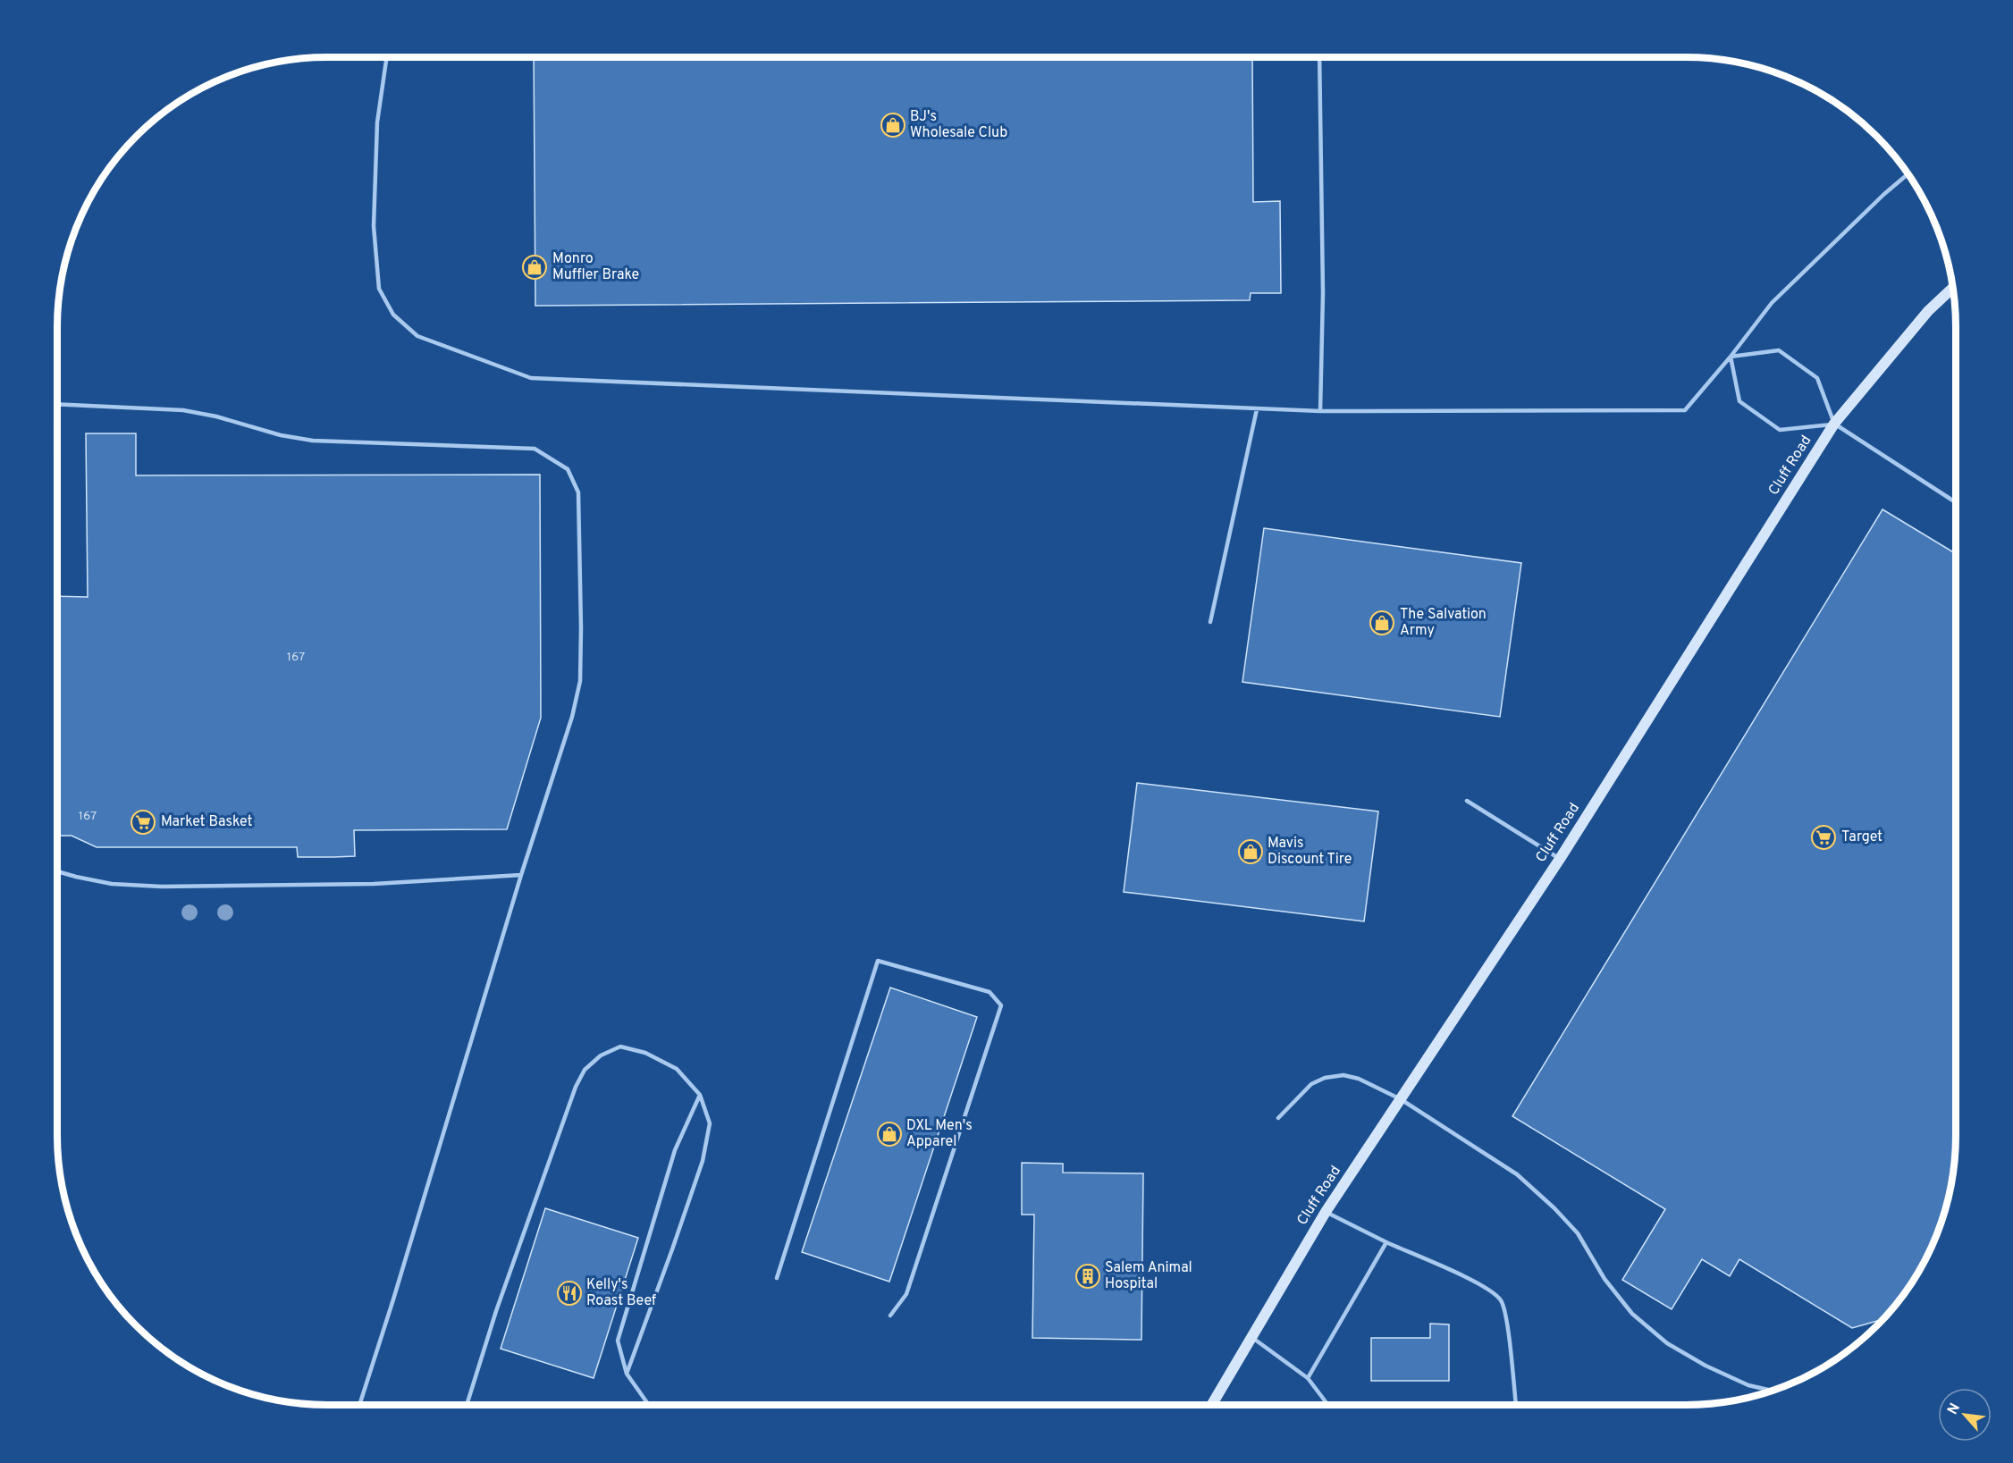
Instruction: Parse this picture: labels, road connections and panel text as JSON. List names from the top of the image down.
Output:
{
  "streets": {
    "street": ["Cluff Road"]
  },
  "places": {
    "shop": [
      "BJ's Wholesale Club",
      "Monro Muffler Brake",
      "The Salvation Army",
      "Mavis Discount Tire",
      "DXL Men's Apparel"
    ],
    "supermarket": ["Market Basket", "Target"],
    "building": ["Salem Animal Hospital"],
    "restaurant": ["Kelly's Roast Beef"]
  },
  "house_numbers": ["167", "167"],
  "north": "top left"
}
